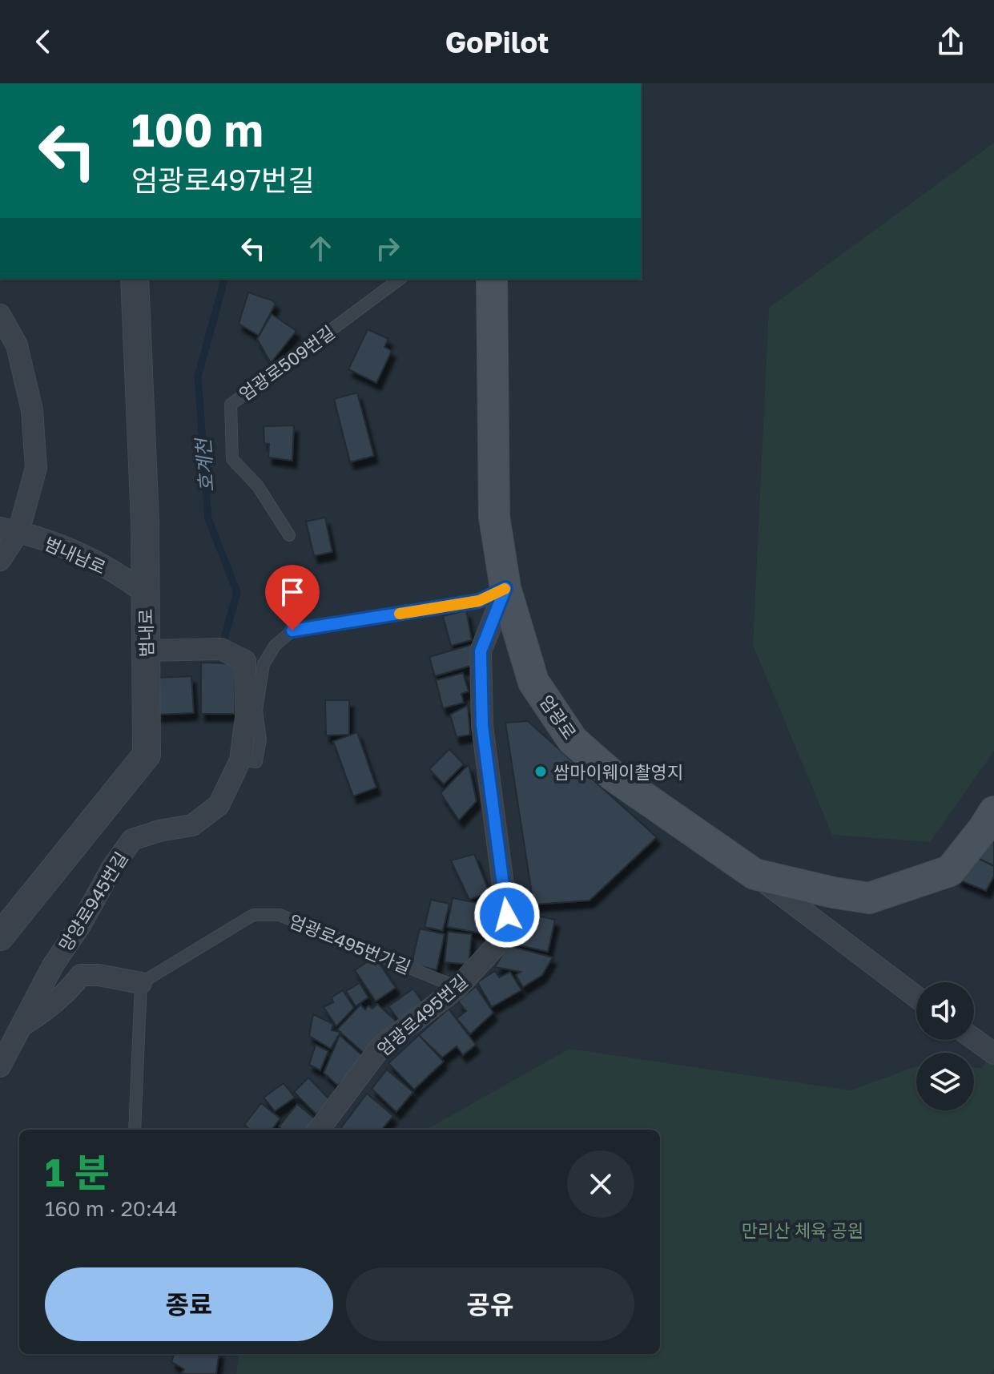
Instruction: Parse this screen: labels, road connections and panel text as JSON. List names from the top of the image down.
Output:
{
  "streets": {
    "main road": ["엄광로"],
    "street": [
      "범내남로",
      "범내로",
      "망양로945번길",
      "엄광로495번길"
    ],
    "lane": ["엄광로509번길", "엄광로495번가길"]
  },
  "crossings": [
    ["범내남로", "범내로"],
    ["범내로", "망양로945번길"],
    ["엄광로", "엄광로495번길"],
    ["엄광로495번가길", "엄광로495번길"]
  ],
  "water": ["호계천"],
  "parks": ["만리산 체육 공원"],
  "places": ["쌈마이웨이촬영지"],
  "page": {
    "header": "GoPilot",
    "turn": ["100 m", "엄광로497번길"],
    "heading": ["1 분", "160 m · 20:44"],
    "buttons": ["종료", "공유"]
  }
}
